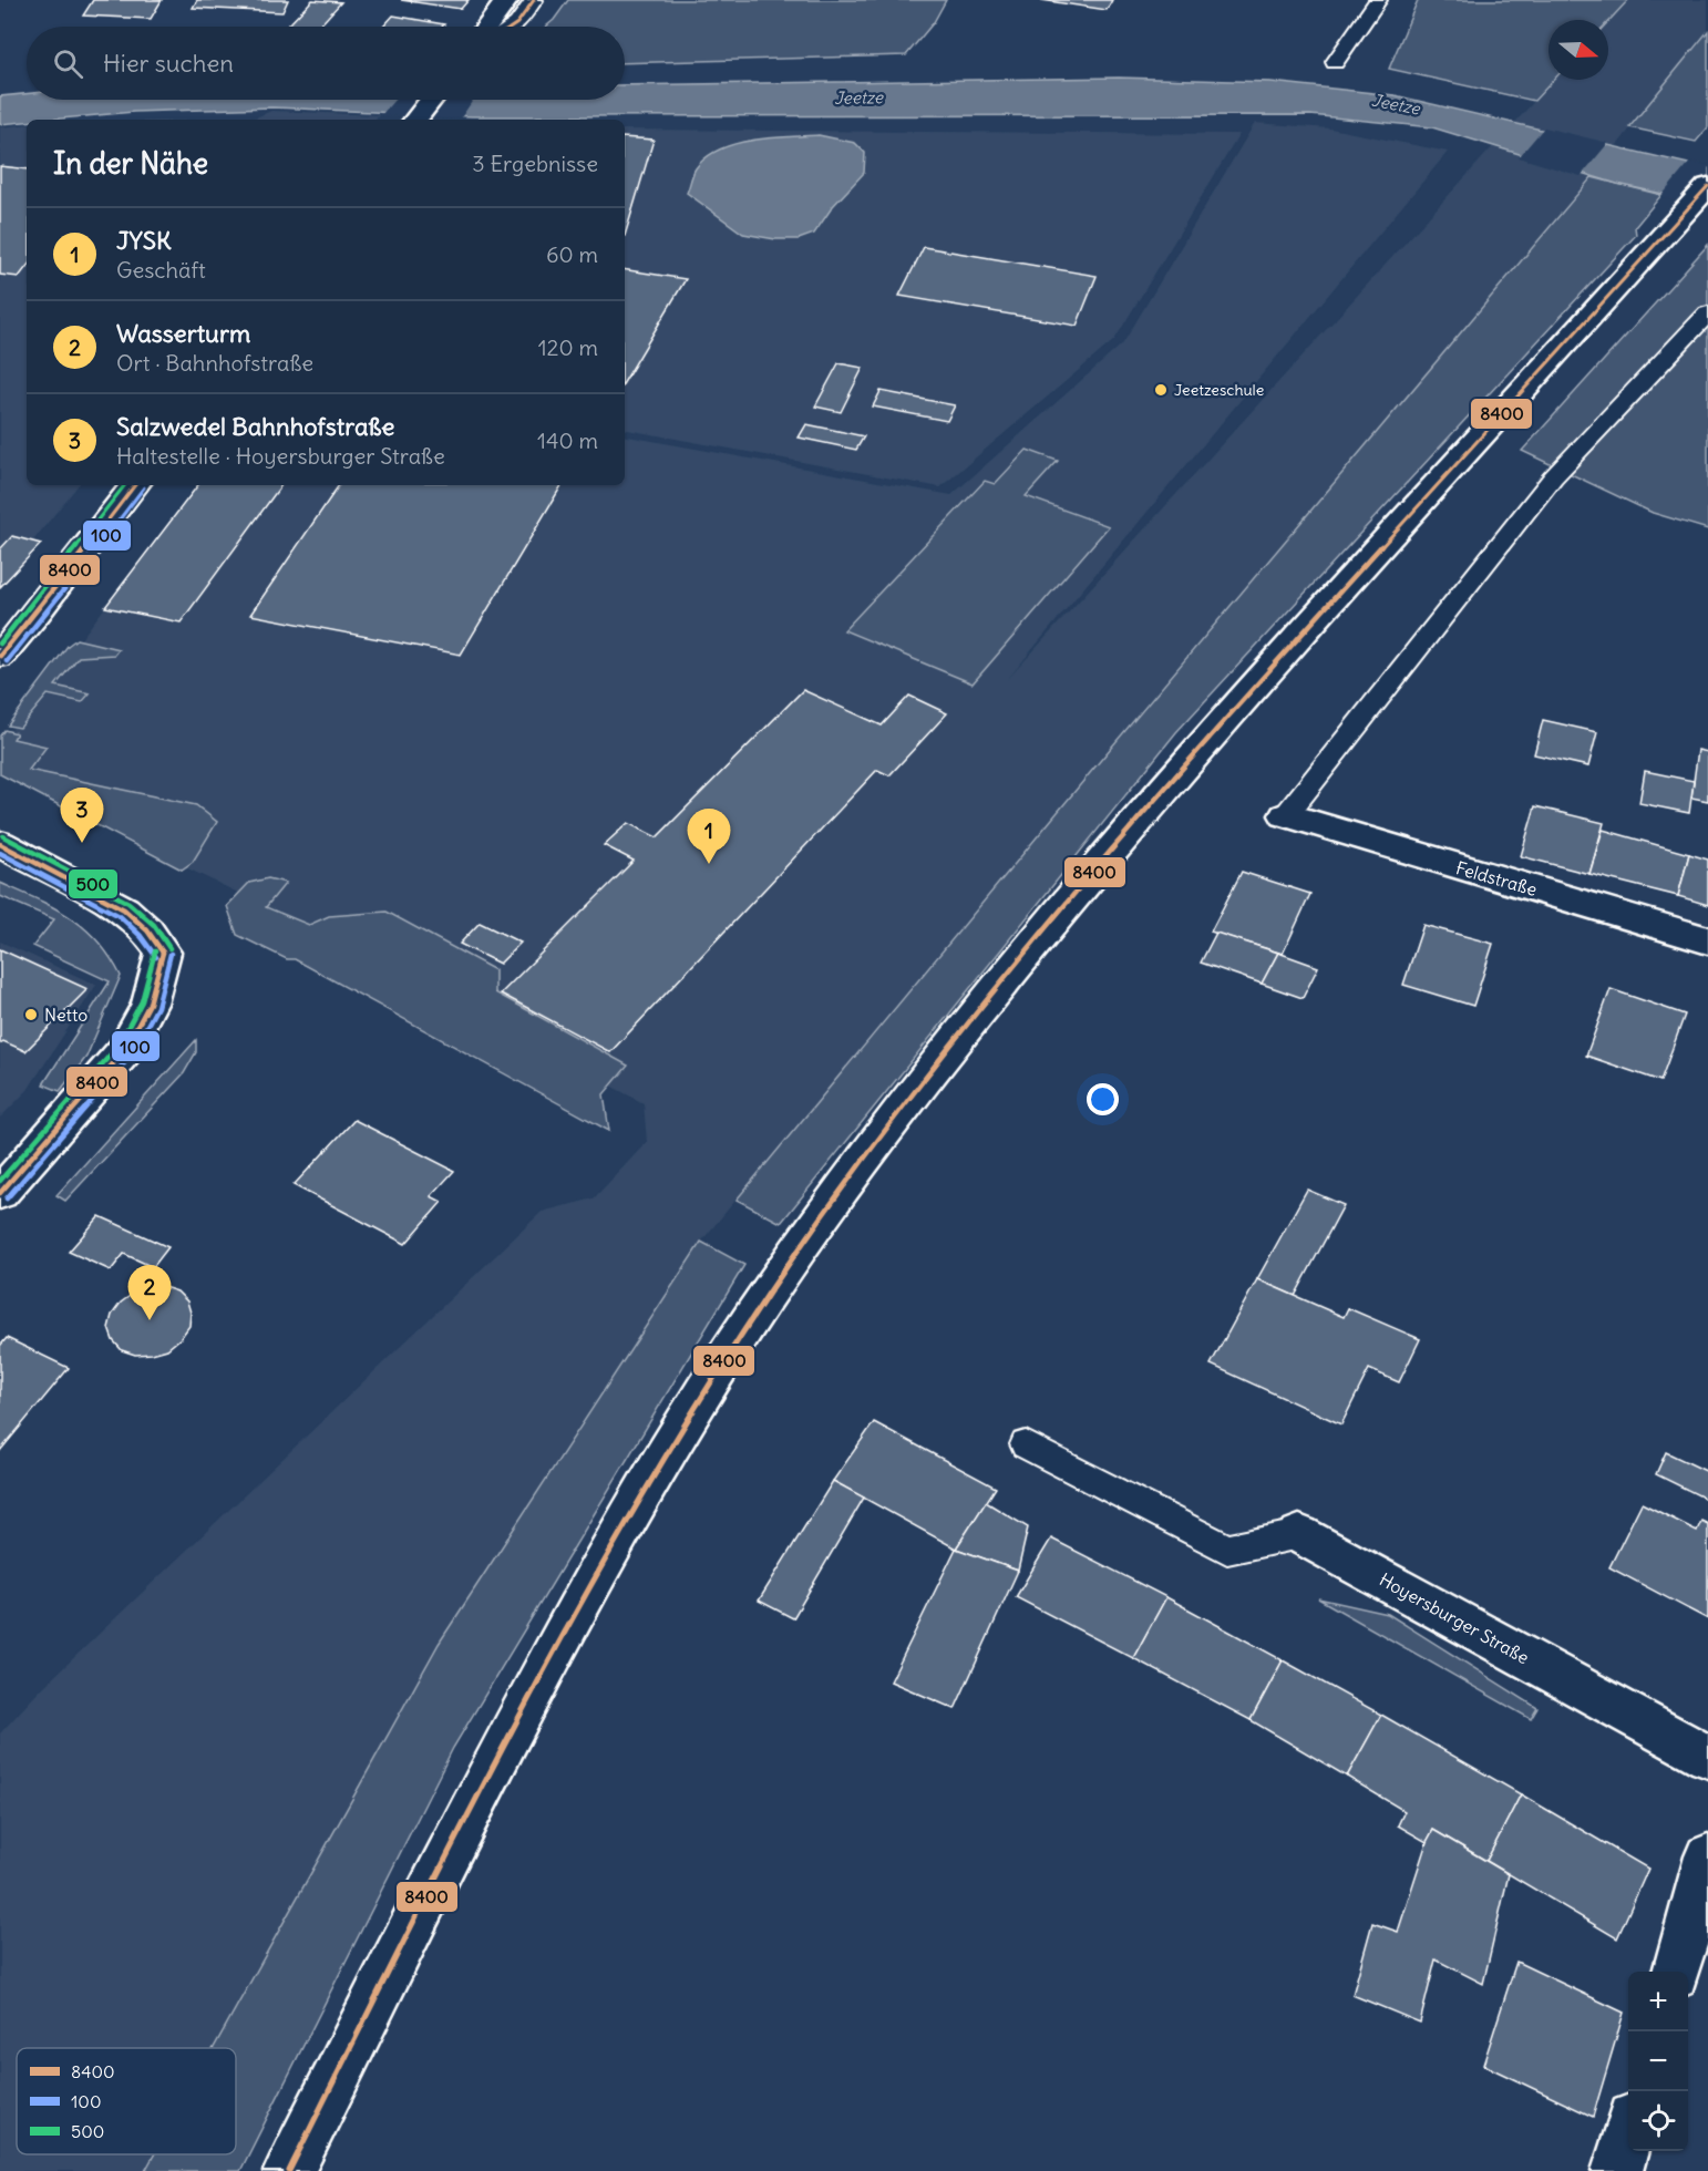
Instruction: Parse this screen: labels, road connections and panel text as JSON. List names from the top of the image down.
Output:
{
  "streets": {
    "main road": ["Feldstraße", "Hoyersburger Straße"]
  },
  "water": ["Jeetze"],
  "places": ["Jeetzeschule", "Netto"],
  "lines": ["transit line 8400", "transit line 500", "transit line 100"],
  "legend": ["8400", "100", "500"],
  "north": "right",
  "page": {
    "search": "Hier suchen",
    "heading": ["In der Nähe", "3 Ergebnisse"],
    "list": [
      {
        "mark": "1",
        "name": "JYSK",
        "note": "Geschäft",
        "value": "60 m"
      },
      {
        "mark": "2",
        "name": "Wasserturm",
        "note": "Ort · Bahnhofstraße",
        "value": "120 m"
      },
      {
        "mark": "3",
        "name": "Salzwedel Bahnhofstraße",
        "note": "Haltestelle · Hoyersburger Straße",
        "value": "140 m"
      }
    ],
    "pins": ["3", "1", "2"],
    "map_buttons": ["+", "−"]
  }
}
